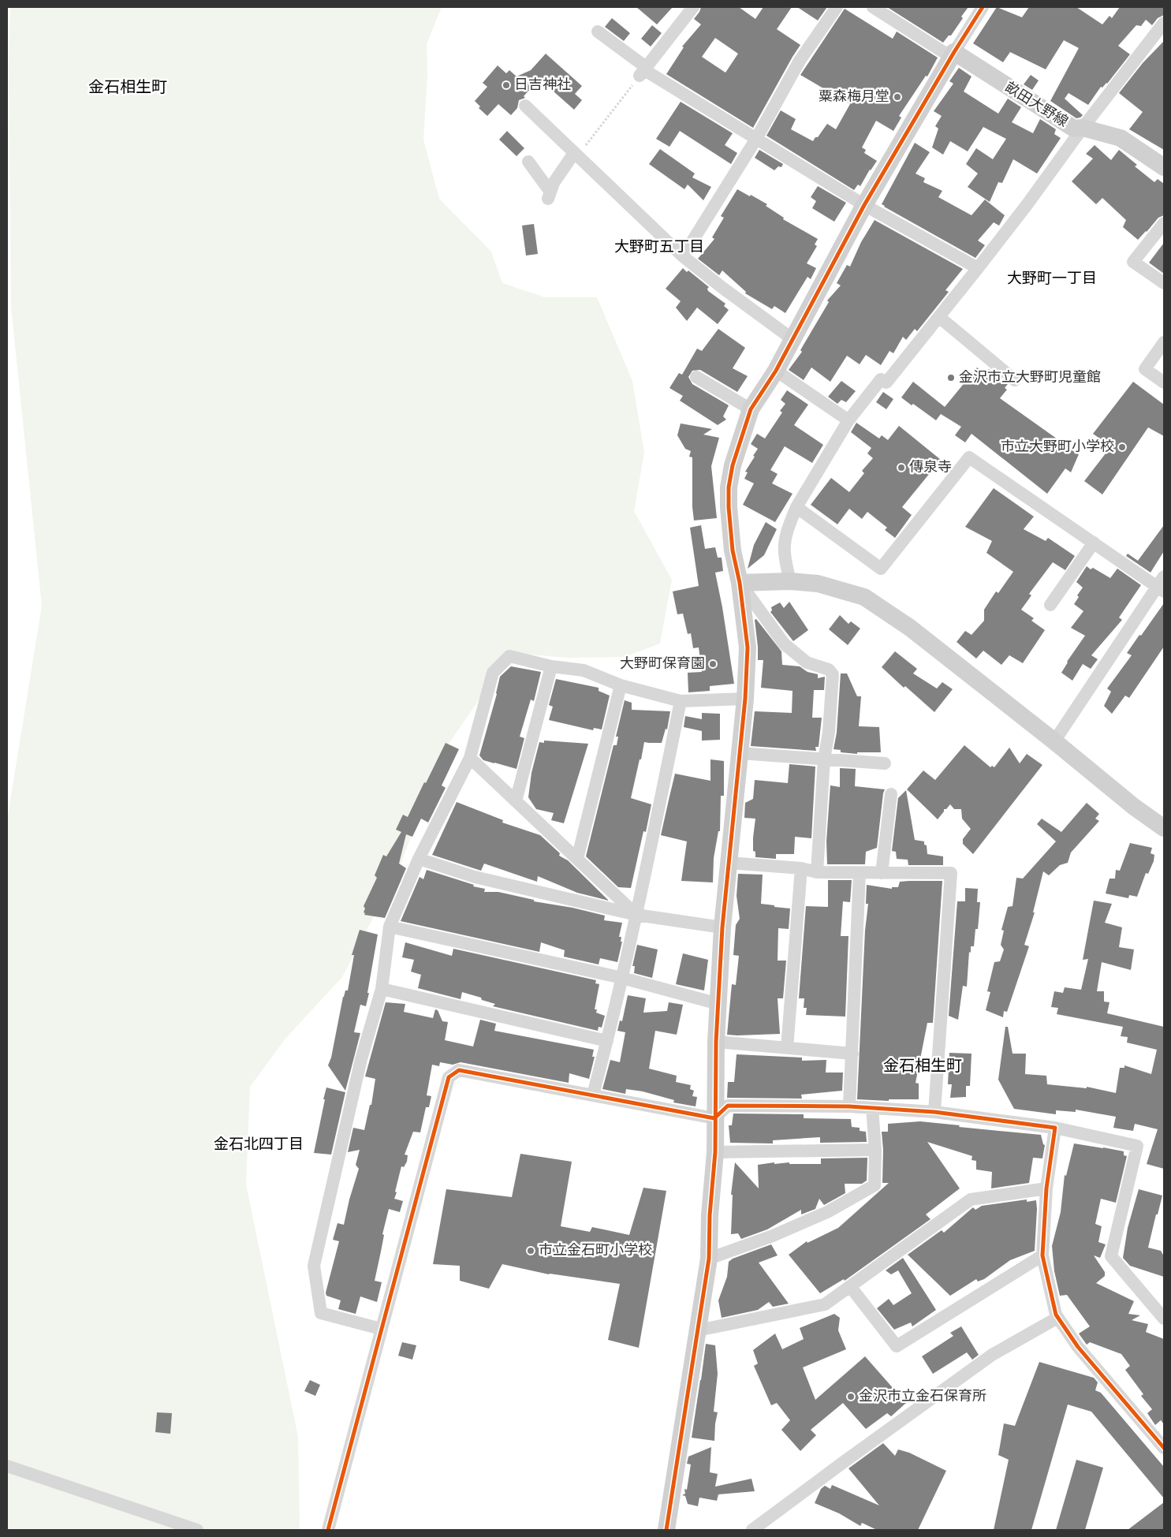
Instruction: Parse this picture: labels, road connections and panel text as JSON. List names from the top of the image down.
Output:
{
  "streets": {
    "street": ["畝田大野線"]
  },
  "districts": [
    "金石相生町",
    "大野町五丁目",
    "大野町一丁目",
    "金石相生町",
    "金石北四丁目"
  ],
  "places": [
    "日吉神社",
    "粟森梅月堂",
    "金沢市立大野町児童館",
    "市立大野町小学校",
    "傳泉寺",
    "大野町保育園",
    "市立金石町小学校",
    "金沢市立金石保育所"
  ]
}
